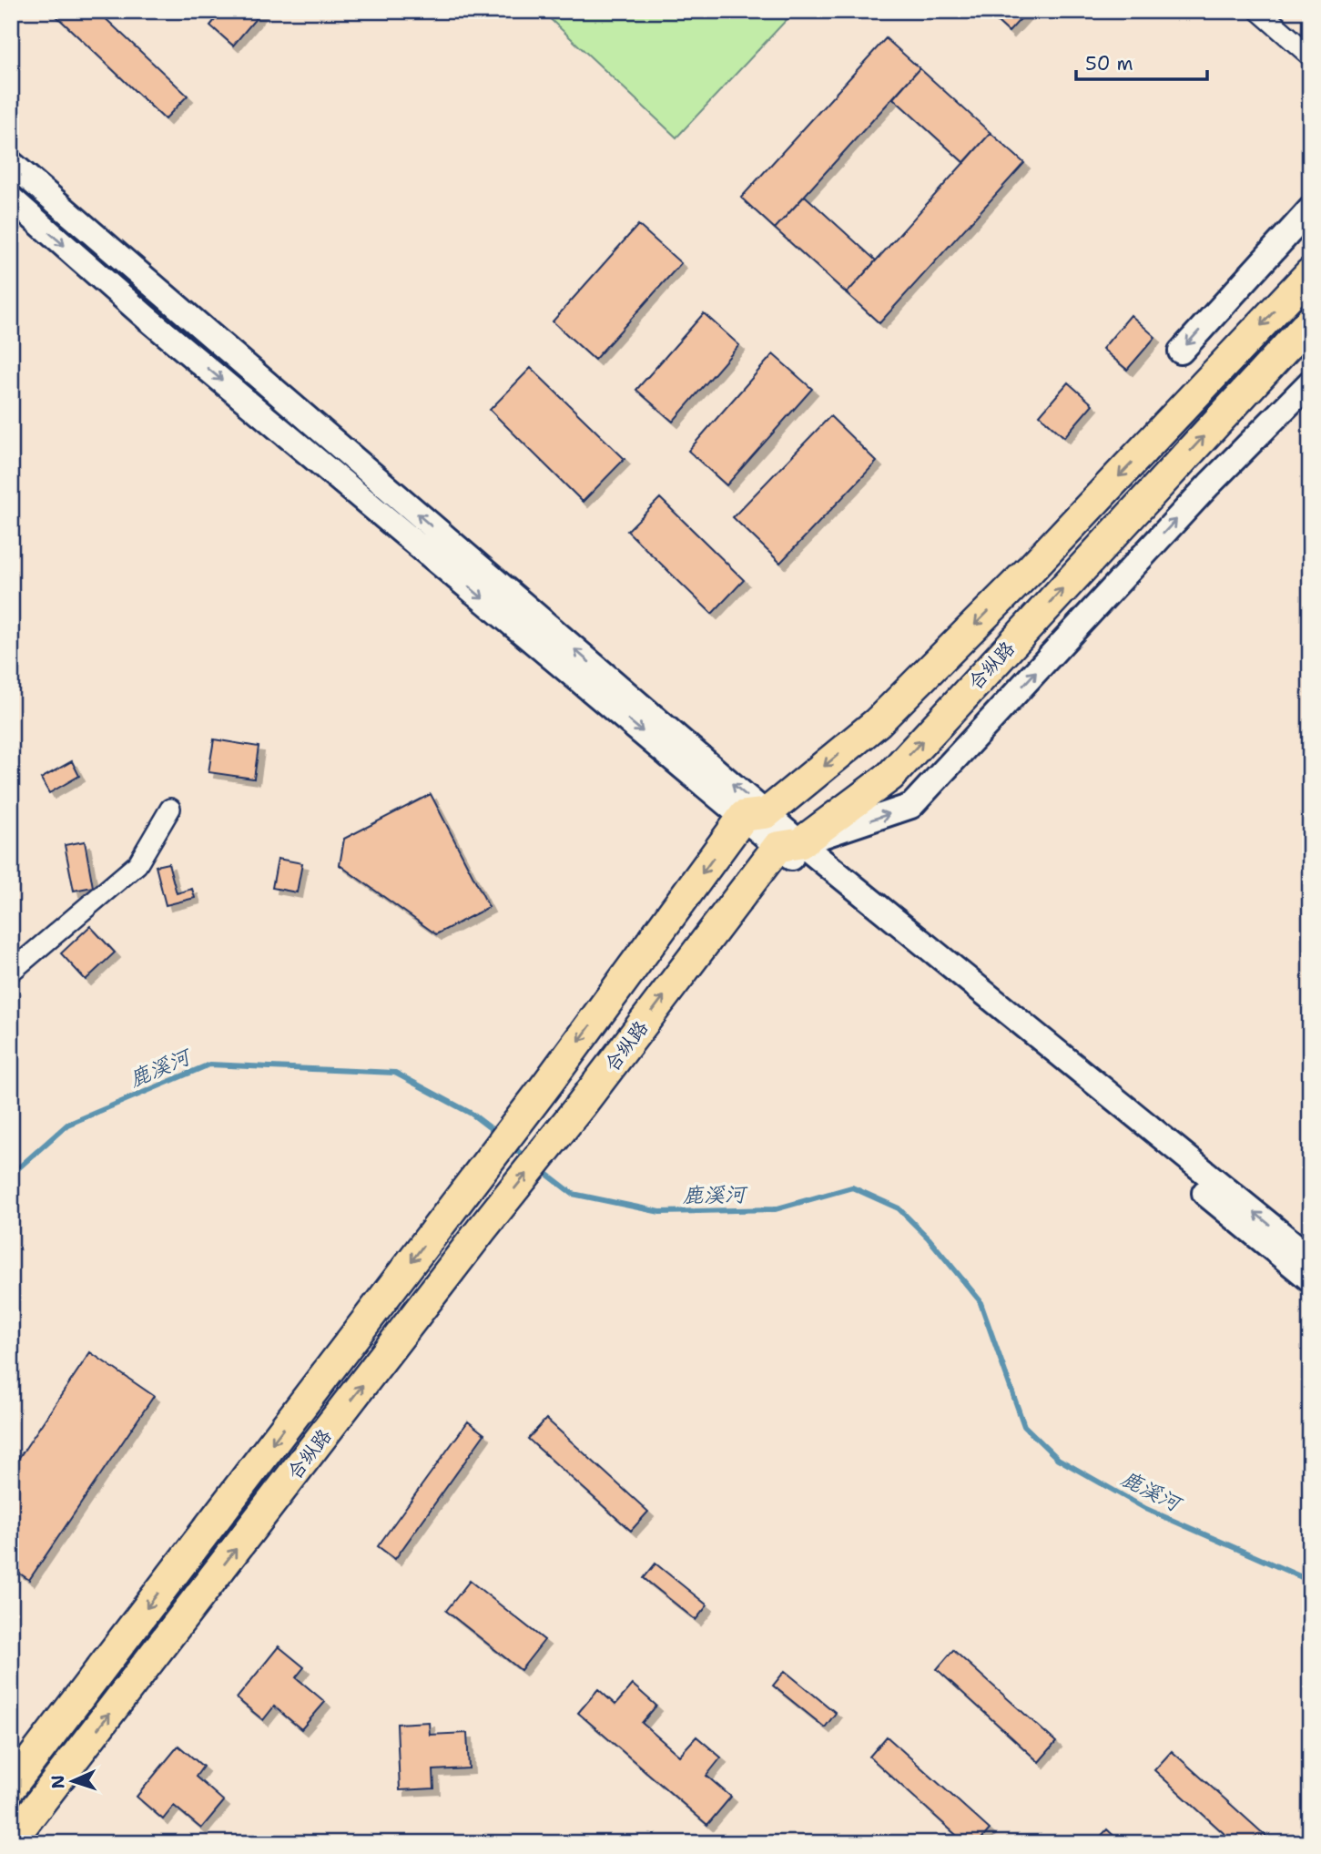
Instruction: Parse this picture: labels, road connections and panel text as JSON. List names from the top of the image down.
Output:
{
  "streets": {
    "main road": ["合纵路"]
  },
  "water": ["鹿溪河"],
  "scale_bar": "50 m",
  "north": "left"
}
